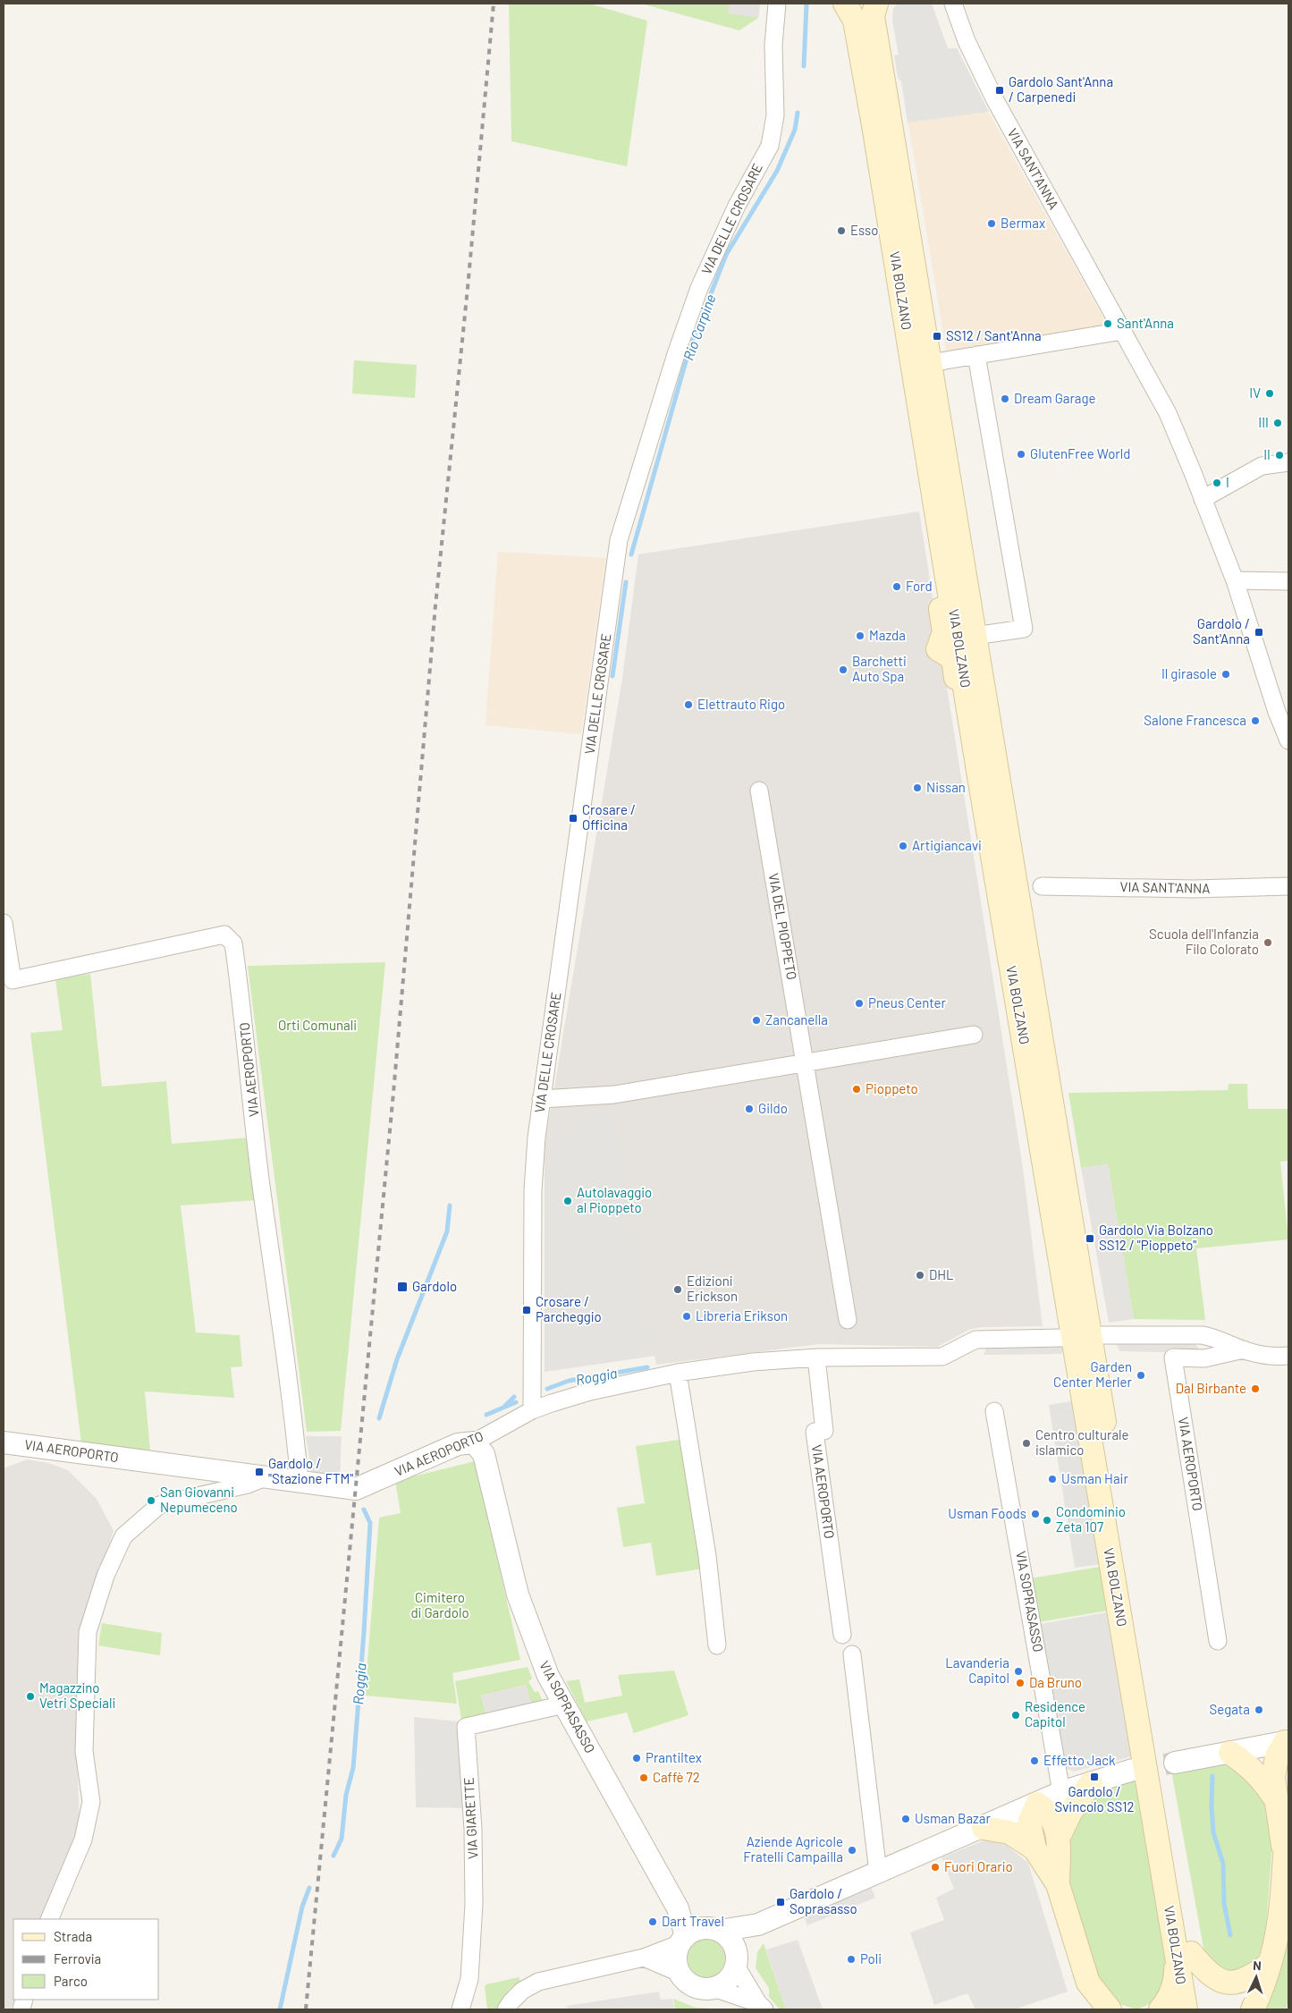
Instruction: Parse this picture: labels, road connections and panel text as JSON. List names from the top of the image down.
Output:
{
  "streets": {
    "main road": ["VIA BOLZANO"],
    "street": [
      "VIA SANT'ANNA",
      "VIA DELLE CROSARE",
      "VIA DEL PIOPPETO",
      "VIA AEROPORTO",
      "VIA SOPRASASSO",
      "VIA GIARETTE"
    ]
  },
  "crossings": [
    ["VIA DELLE CROSARE", "VIA AEROPORTO"],
    ["VIA AEROPORTO", "VIA SOPRASASSO"],
    ["VIA SOPRASASSO", "VIA GIARETTE"]
  ],
  "water": ["Rio Carpine", "Roggia"],
  "parks": ["Orti Comunali", "Cimitero di Gardolo"],
  "places": {
    "transit": [
      "Gardolo Sant'Anna / Carpenedi",
      "SS12 / Sant'Anna",
      "Gardolo / Sant'Anna",
      "Crosare / Officina",
      "Gardolo Via Bolzano SS12 / \"Pioppeto\"",
      "Gardolo",
      "Crosare / Parcheggio",
      "Gardolo / \"Stazione FTM\"",
      "Gardolo / Svincolo SS12",
      "Gardolo / Soprasasso"
    ],
    "other": [
      "Bermax",
      "Esso",
      "Sant'Anna",
      "IV",
      "Dream Garage",
      "III",
      "GlutenFree World",
      "II",
      "I",
      "Ford",
      "Mazda",
      "Barchetti Auto Spa",
      "Il girasole",
      "Elettrauto Rigo",
      "Salone Francesca",
      "Nissan",
      "Artigiancavi",
      "Scuola dell'Infanzia Filo Colorato",
      "Pneus Center",
      "Zancanella",
      "Pioppeto",
      "Gildo",
      "Autolavaggio al Pioppeto",
      "DHL",
      "Edizioni Erickson",
      "Libreria Erikson",
      "Garden Center Merler",
      "Dal Birbante",
      "Centro culturale islamico",
      "Usman Hair",
      "San Giovanni Nepumeceno",
      "Usman Foods",
      "Condominio Zeta 107",
      "Lavanderia Capitol",
      "Da Bruno",
      "Magazzino Vetri Speciali",
      "Segata",
      "Residence Capitol",
      "Prantiltex",
      "Effetto Jack",
      "Caffè 72",
      "Usman Bazar",
      "Aziende Agricole Fratelli Campailla",
      "Fuori Orario",
      "Dart Travel",
      "Poli"
    ]
  },
  "legend": ["Strada", "Ferrovia", "Parco"],
  "north": "top"
}
